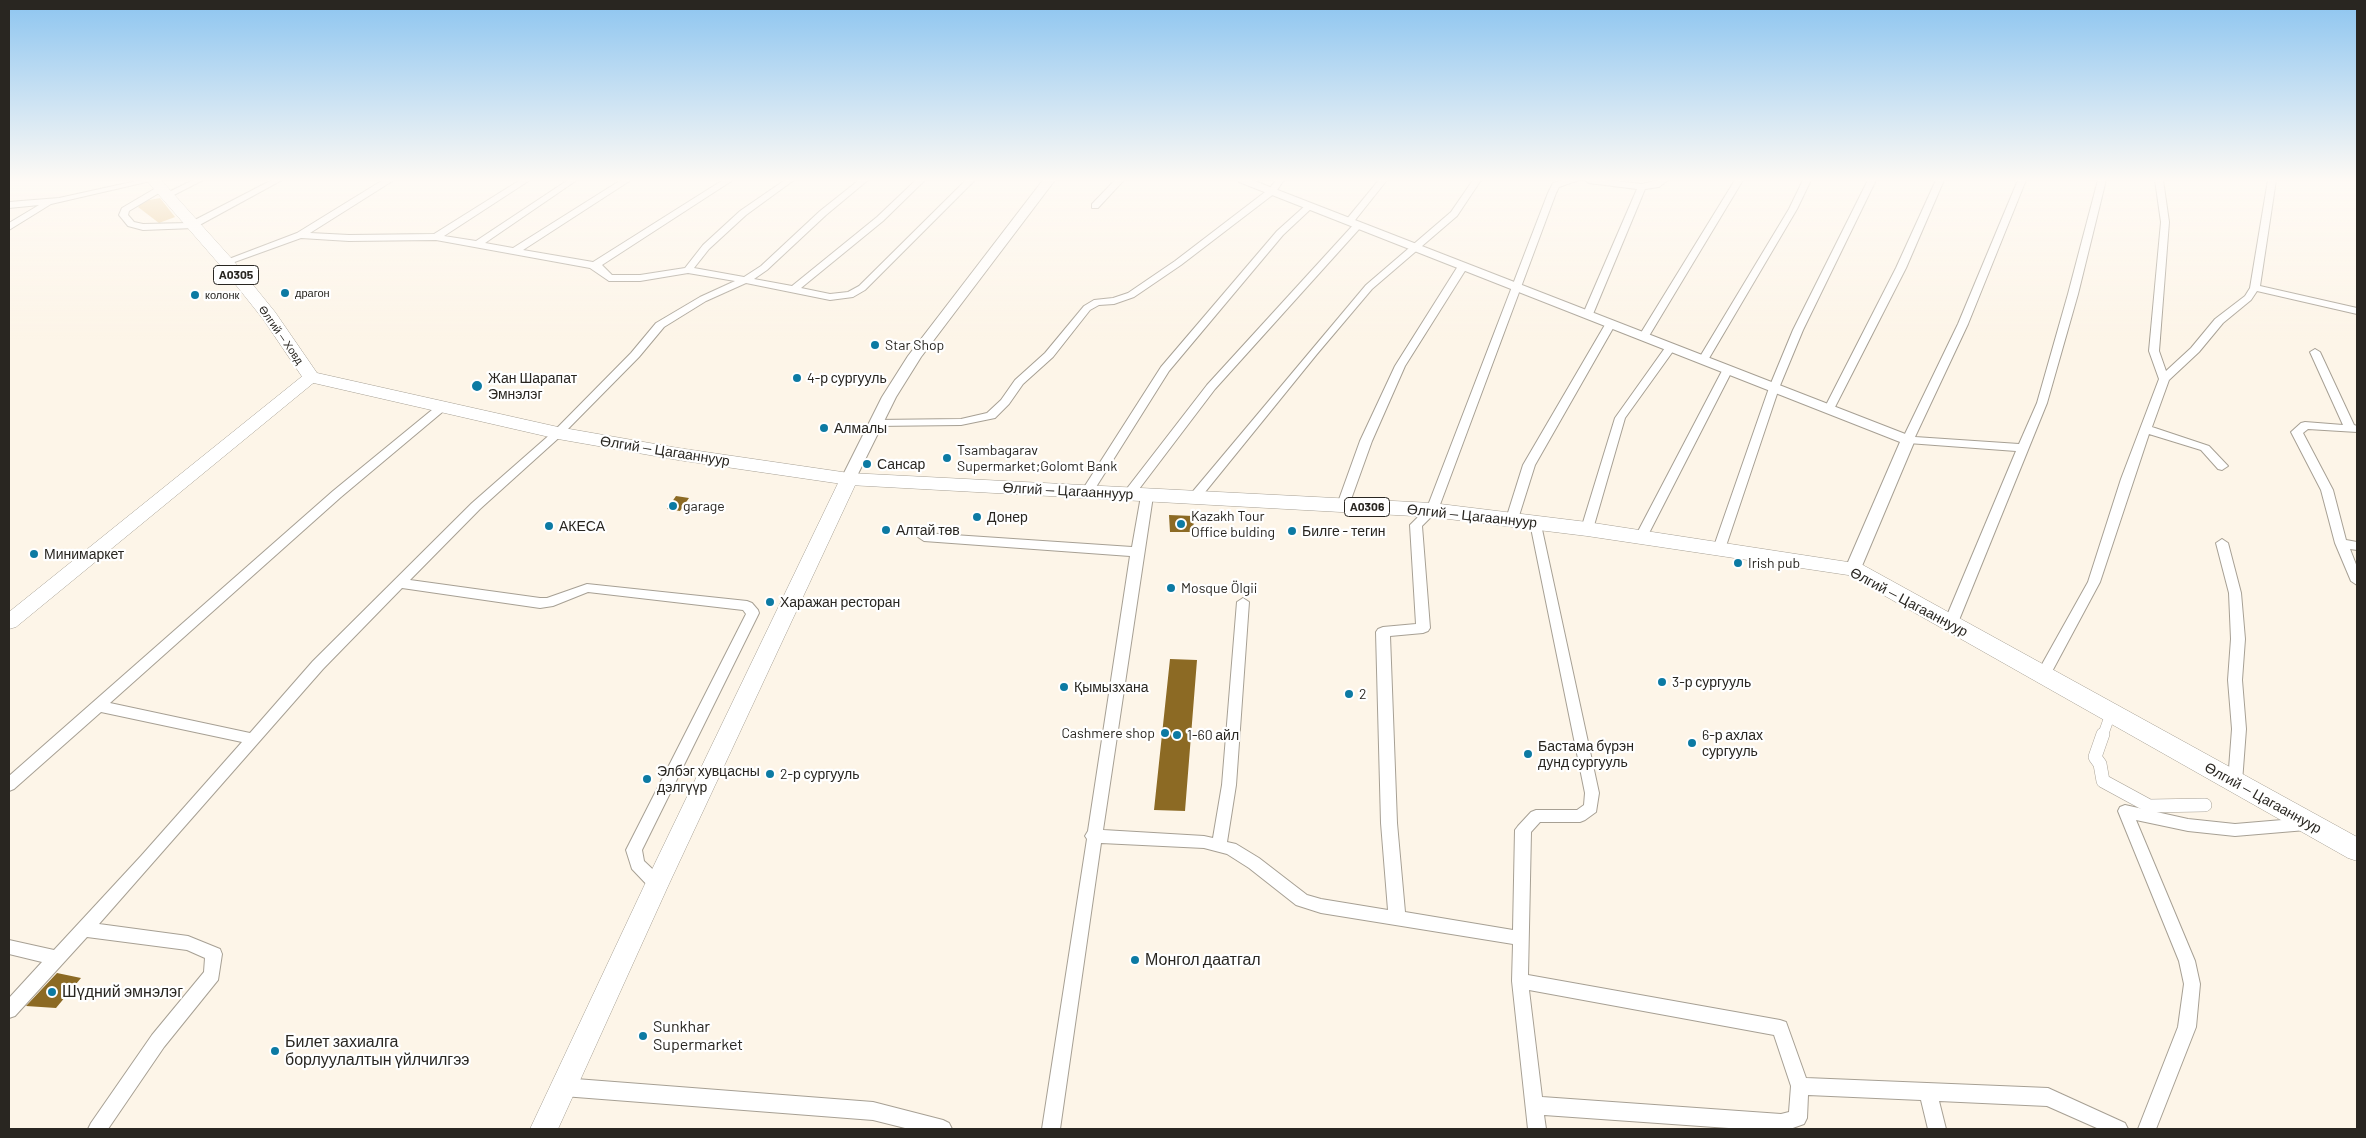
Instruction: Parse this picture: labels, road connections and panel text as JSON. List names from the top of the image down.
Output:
{
  "streets": {
    "highway": [
      "A0305",
      "Өлгий — Ховд",
      "Өлгий — Цагааннуур",
      "A0306"
    ]
  },
  "crossings": [
    ["Өлгий — Ховд", "Өлгий — Цагааннуур"]
  ],
  "places": [
    "драгон",
    "колонк",
    "Star Shop",
    "4-р сургууль",
    "Жан Шарапат Эмнэлэг",
    "Алмалы",
    "Tsambagarav Supermarket;Golomt Bank",
    "Сансар",
    "garage",
    "Донер",
    "Kazakh Tour Office bulding",
    "АКЕСА",
    "Алтай төв",
    "Билге - тегин",
    "Минимаркет",
    "Irish pub",
    "Mosque Ölgii",
    "Харажан ресторан",
    "3-р сургууль",
    "Қымызхана",
    "2",
    "Cashmere shop",
    "1-60 айл",
    "6-р ахлах сургууль",
    "Бастама бүрэн дунд сургууль",
    "2-р сургууль",
    "Элбэг хувцасны дэлгүүр",
    "Монгол даатгал",
    "Шүдний эмнэлэг",
    "Sunkhar Supermarket",
    "Билет захиалга борлуулалтын үйлчилгээ"
  ]
}
